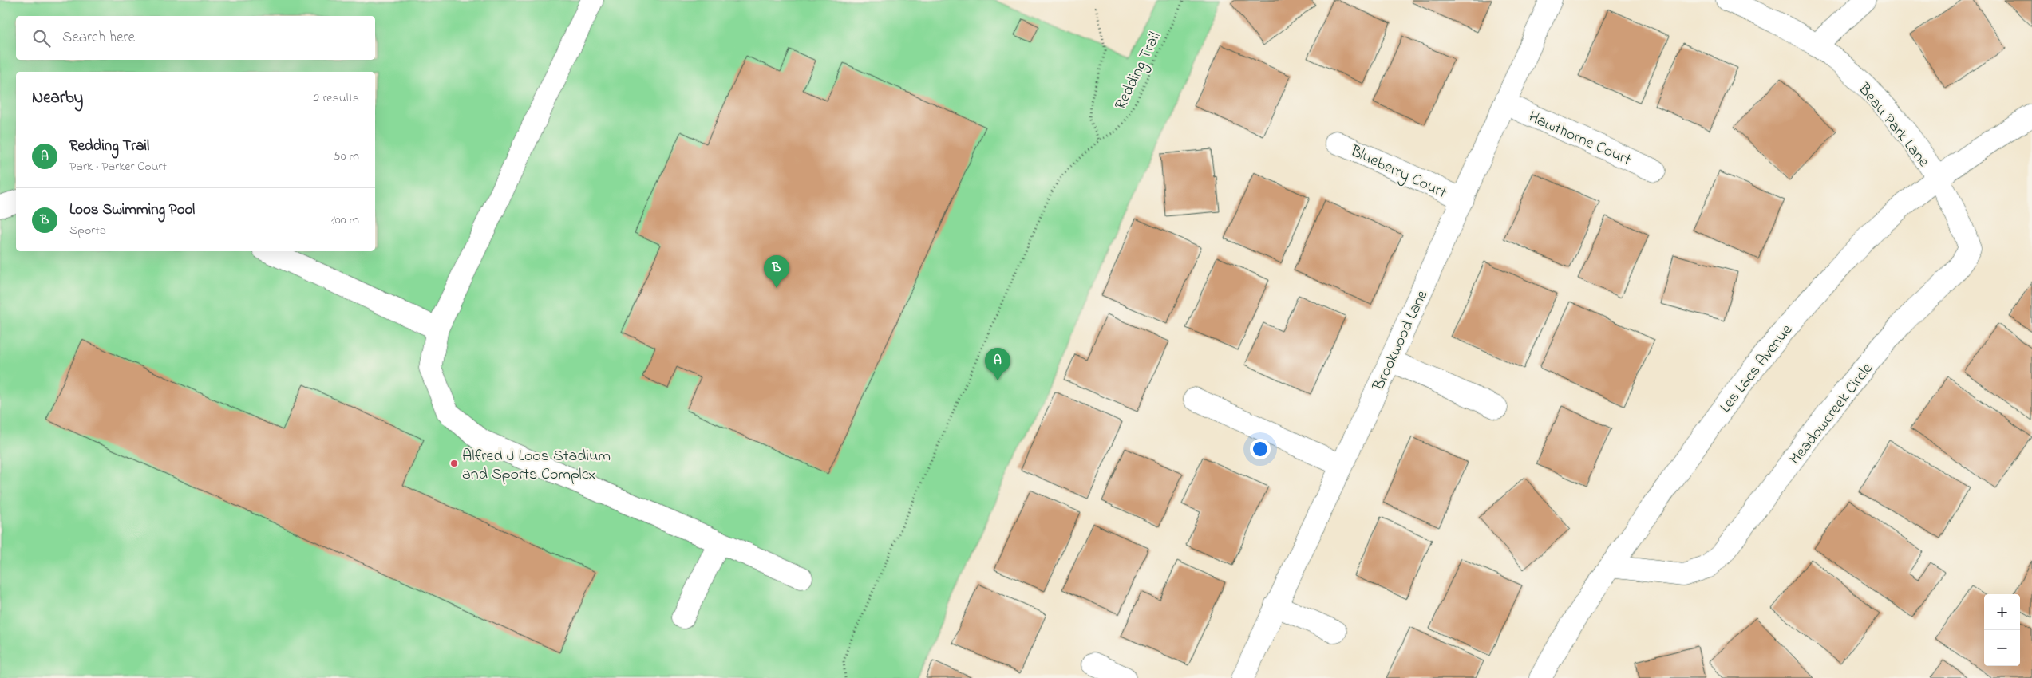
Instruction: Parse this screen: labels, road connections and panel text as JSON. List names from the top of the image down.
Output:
{
  "streets": {
    "street": [
      "Beau Park Lane",
      "Hawthorne Court",
      "Blueberry Court",
      "Brookwood Lane",
      "Les Lacs Avenue",
      "Meadowcreek Circle"
    ],
    "path": ["Redding Trail"]
  },
  "crossings": [
    ["Beau Park Lane", "Les Lacs Avenue"],
    ["Beau Park Lane", "Meadowcreek Circle"],
    ["Hawthorne Court", "Brookwood Lane"],
    ["Blueberry Court", "Brookwood Lane"],
    ["Les Lacs Avenue", "Meadowcreek Circle"]
  ],
  "places": ["Alfred J Loos Stadium and Sports Complex"],
  "page": {
    "search": "Search here",
    "heading": ["Nearby", "2 results"],
    "list": [
      {
        "mark": "A",
        "name": "Redding Trail",
        "note": "Park · Parker Court",
        "value": "50 m"
      },
      {
        "mark": "B",
        "name": "Loos Swimming Pool",
        "note": "Sports",
        "value": "100 m"
      }
    ],
    "pins": ["B", "A"],
    "map_buttons": ["+", "−"]
  }
}
